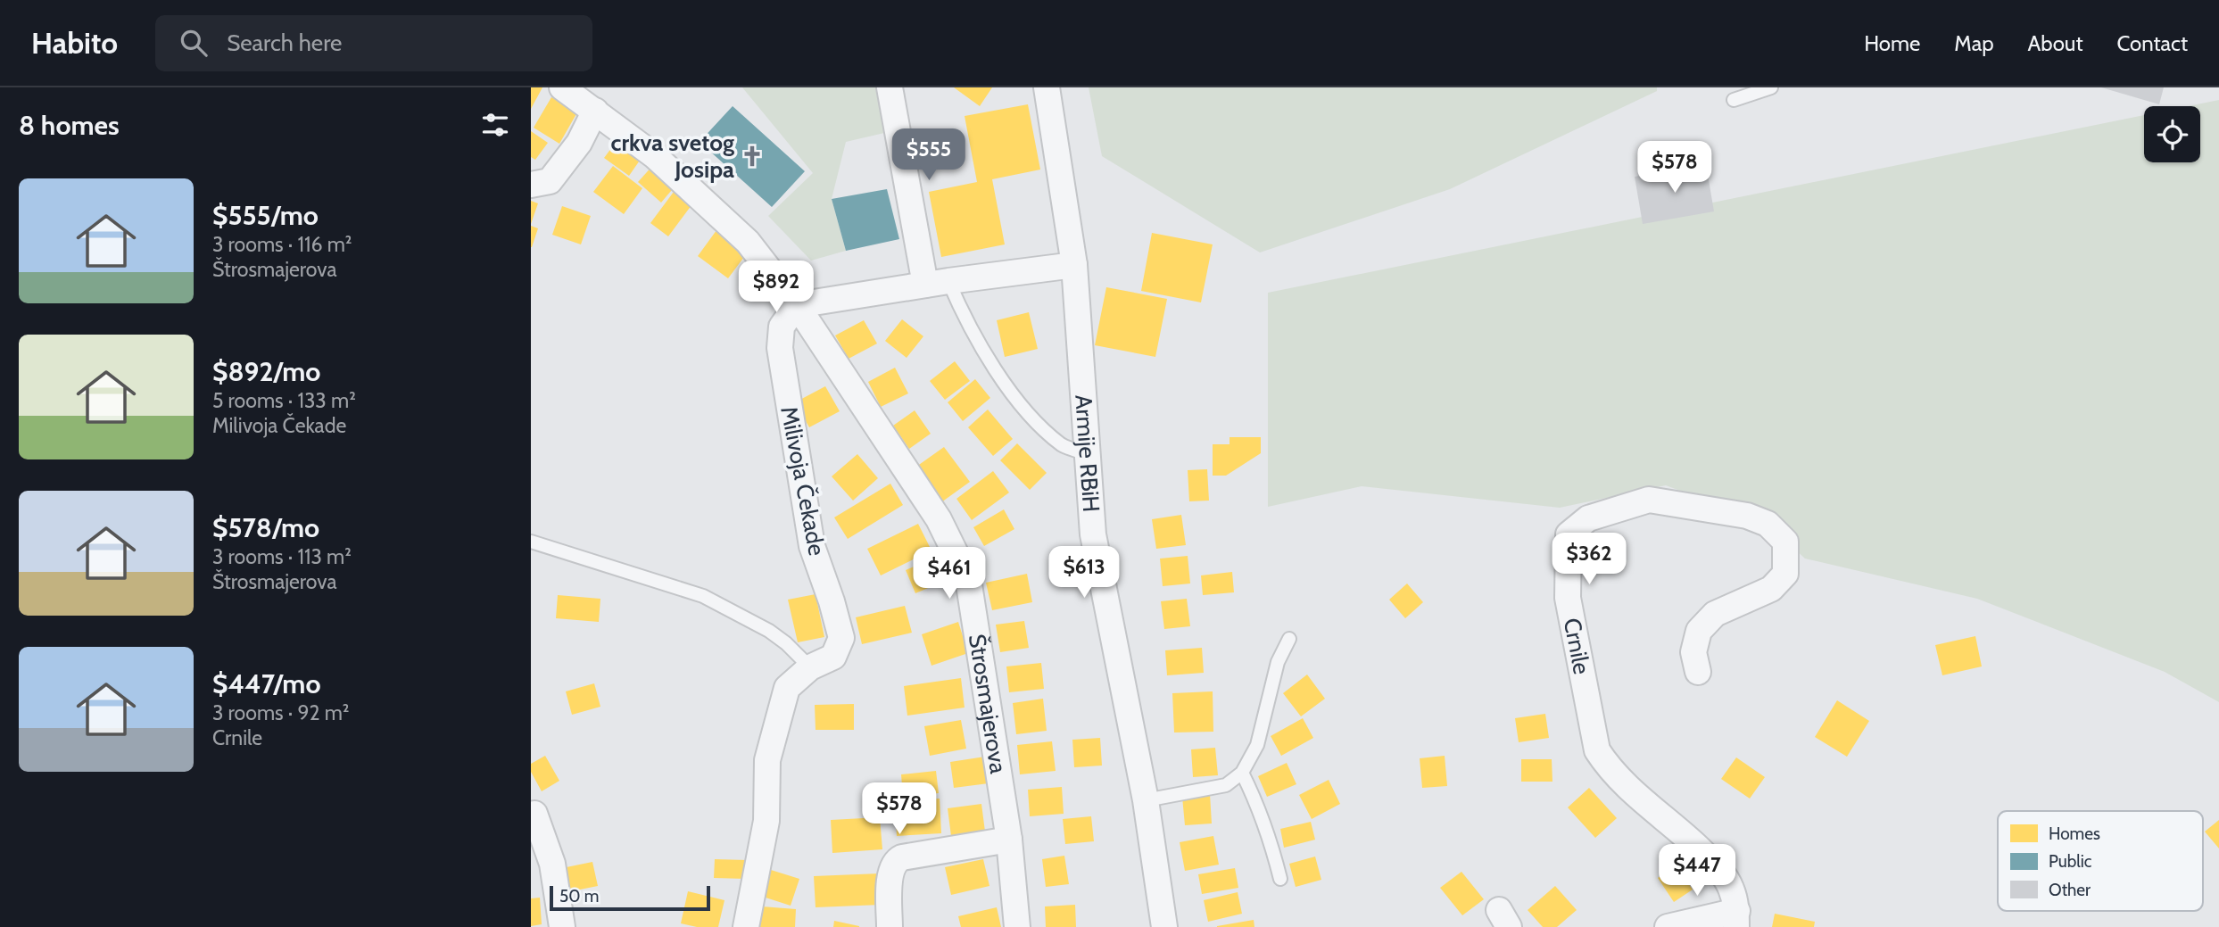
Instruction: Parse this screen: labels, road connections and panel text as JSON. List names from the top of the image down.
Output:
{
  "streets": {
    "street": [
      "Armije RBiH",
      "Milivoja Čekade",
      "Crnile",
      "Štrosmajerova"
    ]
  },
  "crossings": [
    ["Milivoja Čekade", "Štrosmajerova"]
  ],
  "places": {
    "church": ["crkva svetog Josipa"]
  },
  "legend": ["Homes", "Public", "Other"],
  "scale_bar": "50 m",
  "page": {
    "header": "Habito",
    "search": "Search here",
    "nav": [
      "Home",
      "Map",
      "About",
      "Contact"
    ],
    "heading": "8 homes",
    "price": [
      "$555",
      "$578",
      "$892",
      "$362",
      "$613",
      "$461",
      "$578",
      "$447"
    ],
    "list": [
      {
        "name": "$555/mo",
        "note": "3 rooms · 116 m² · Štrosmajerova"
      },
      {
        "name": "$892/mo",
        "note": "5 rooms · 133 m² · Milivoja Čekade"
      },
      {
        "name": "$578/mo",
        "note": "3 rooms · 113 m² · Štrosmajerova"
      },
      {
        "name": "$447/mo",
        "note": "3 rooms · 92 m² · Crnile"
      }
    ],
    "scale": "50 m"
  }
}
